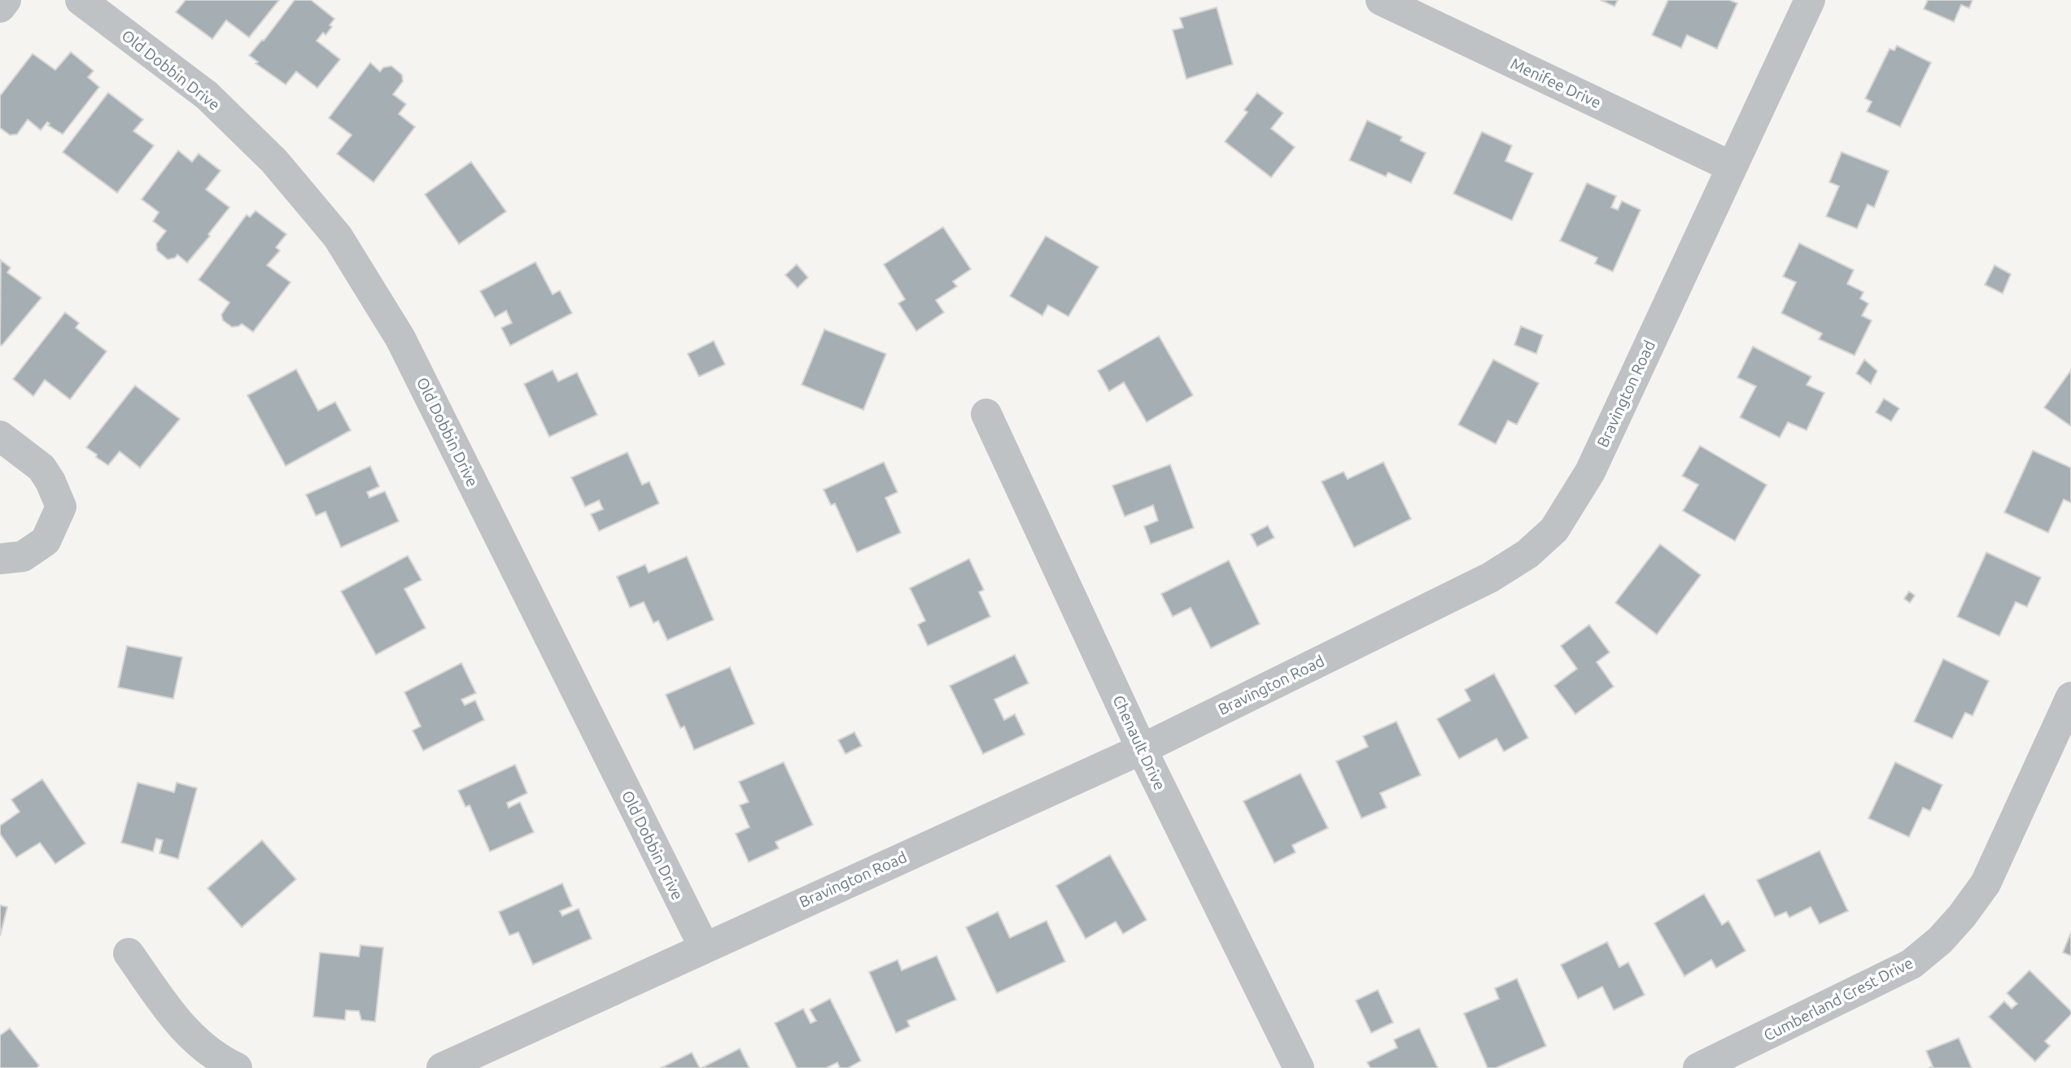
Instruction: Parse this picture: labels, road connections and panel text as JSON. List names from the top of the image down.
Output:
{
  "streets": {
    "street": [
      "Old Dobbin Drive",
      "Menifee Drive",
      "Bravington Road",
      "Chenault Drive",
      "Cumberland Crest Drive"
    ]
  },
  "crossings": [
    ["Old Dobbin Drive", "Bravington Road"],
    ["Menifee Drive", "Bravington Road"],
    ["Bravington Road", "Chenault Drive"]
  ]
}
